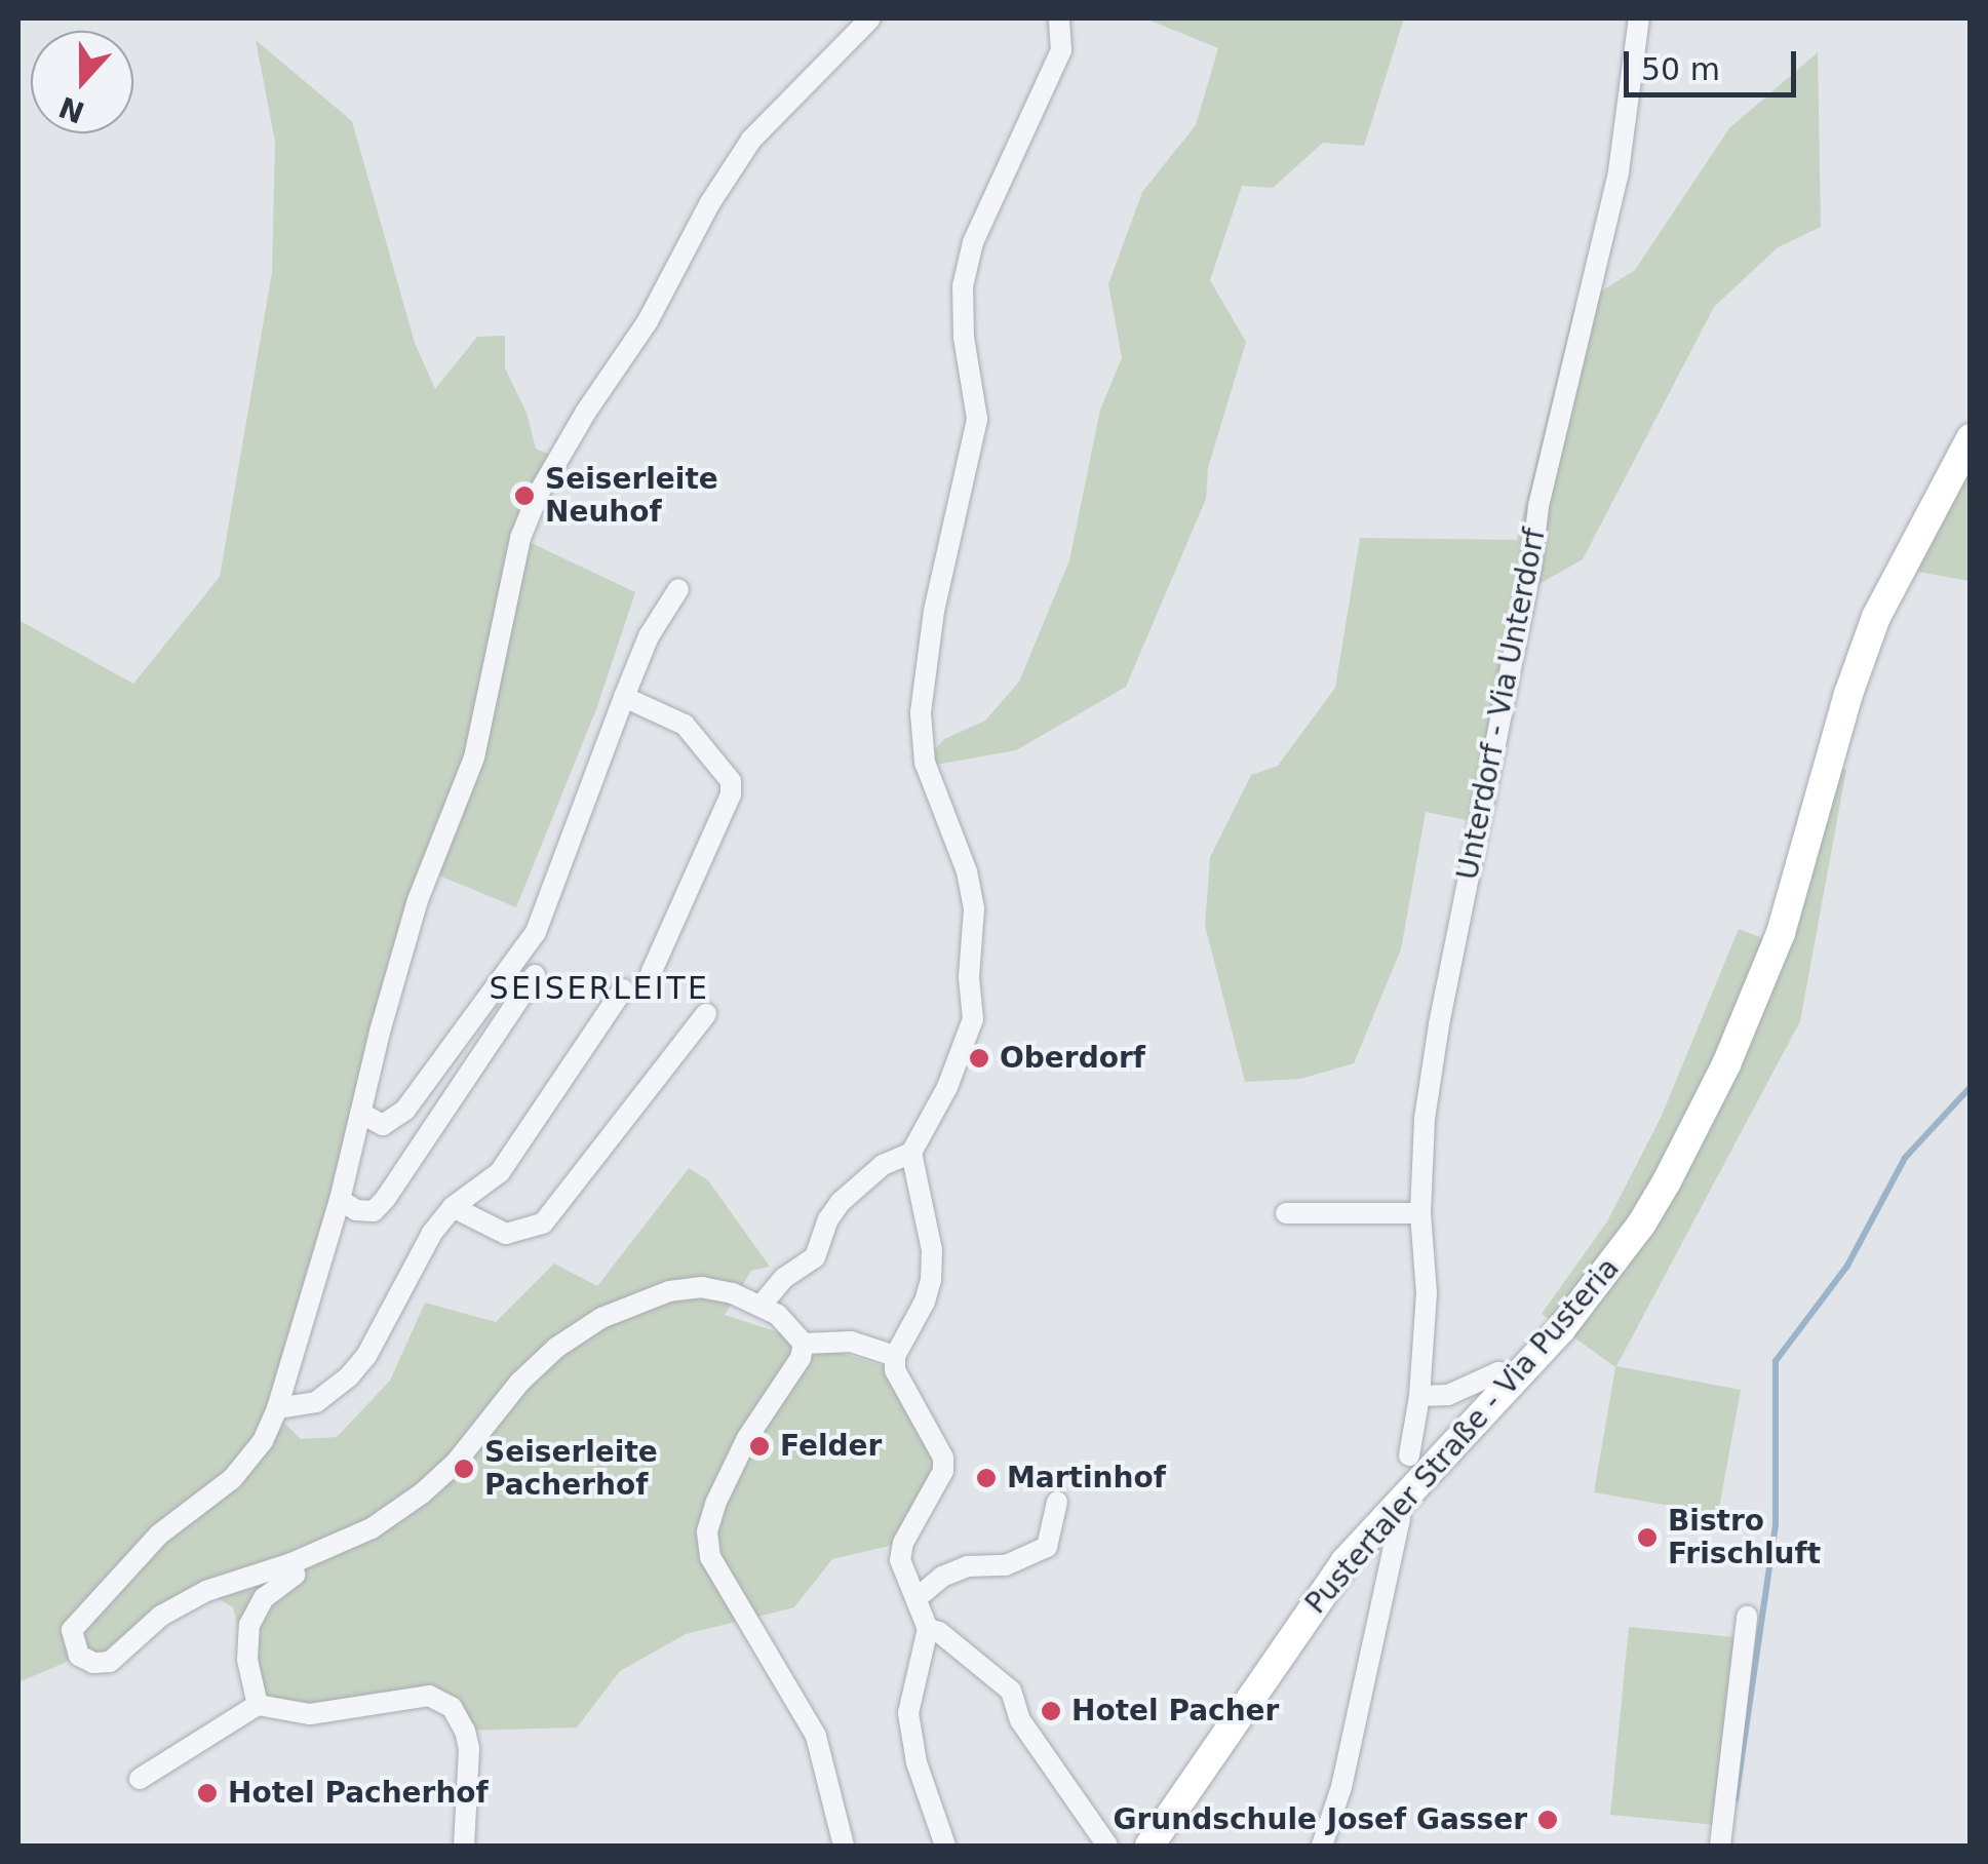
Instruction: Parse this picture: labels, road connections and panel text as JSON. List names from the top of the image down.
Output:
{
  "streets": {
    "main road": ["Pustertaler Straße - Via Pusteria"],
    "street": ["Unterdorf - Via Unterdorf"]
  },
  "districts": ["SEISERLEITE"],
  "places": [
    "Seiserleite Neuhof",
    "Oberdorf",
    "Felder",
    "Seiserleite Pacherhof",
    "Martinhof",
    "Bistro Frischluft",
    "Hotel Pacher",
    "Hotel Pacherhof",
    "Grundschule Josef Gasser"
  ],
  "scale_bar": "50 m",
  "north": "bottom"
}
